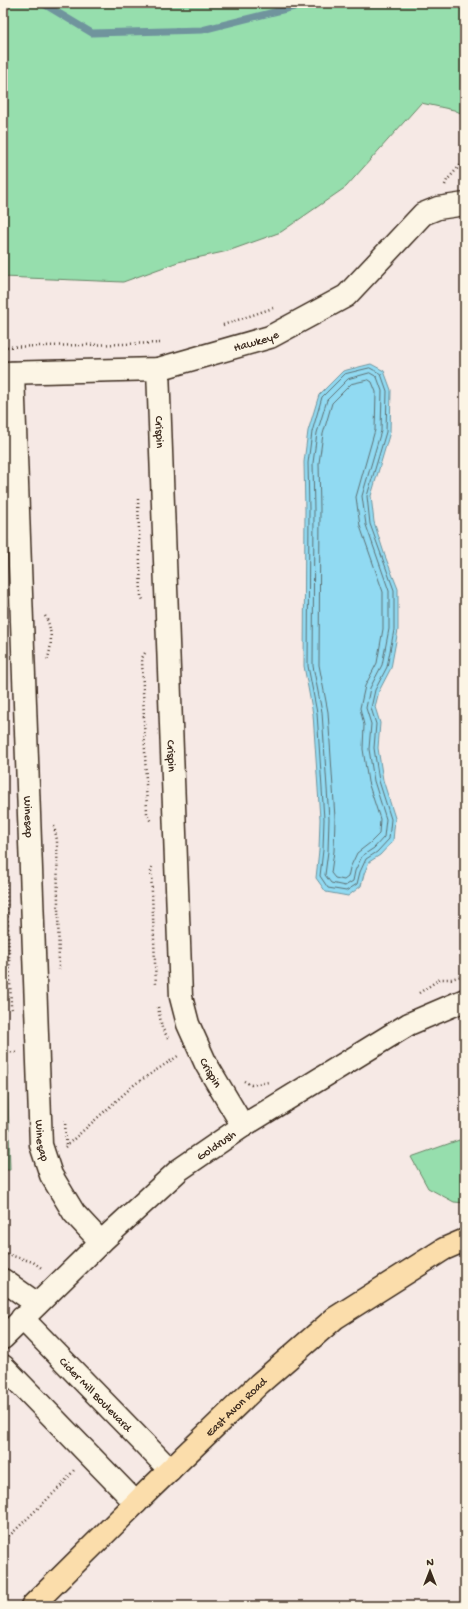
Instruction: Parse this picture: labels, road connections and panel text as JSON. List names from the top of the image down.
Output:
{
  "streets": {
    "main road": ["East Avon Road"],
    "street": [
      "Hawkeye",
      "Crispin",
      "Winesap",
      "Goldrush",
      "Cider Mill Boulevard"
    ]
  },
  "crossings": [
    ["Hawkeye", "Crispin"],
    ["Hawkeye", "Winesap"],
    ["Crispin", "Goldrush"],
    ["Winesap", "Goldrush"],
    ["Goldrush", "Cider Mill Boulevard"],
    ["Cider Mill Boulevard", "East Avon Road"]
  ],
  "north": "top"
}
